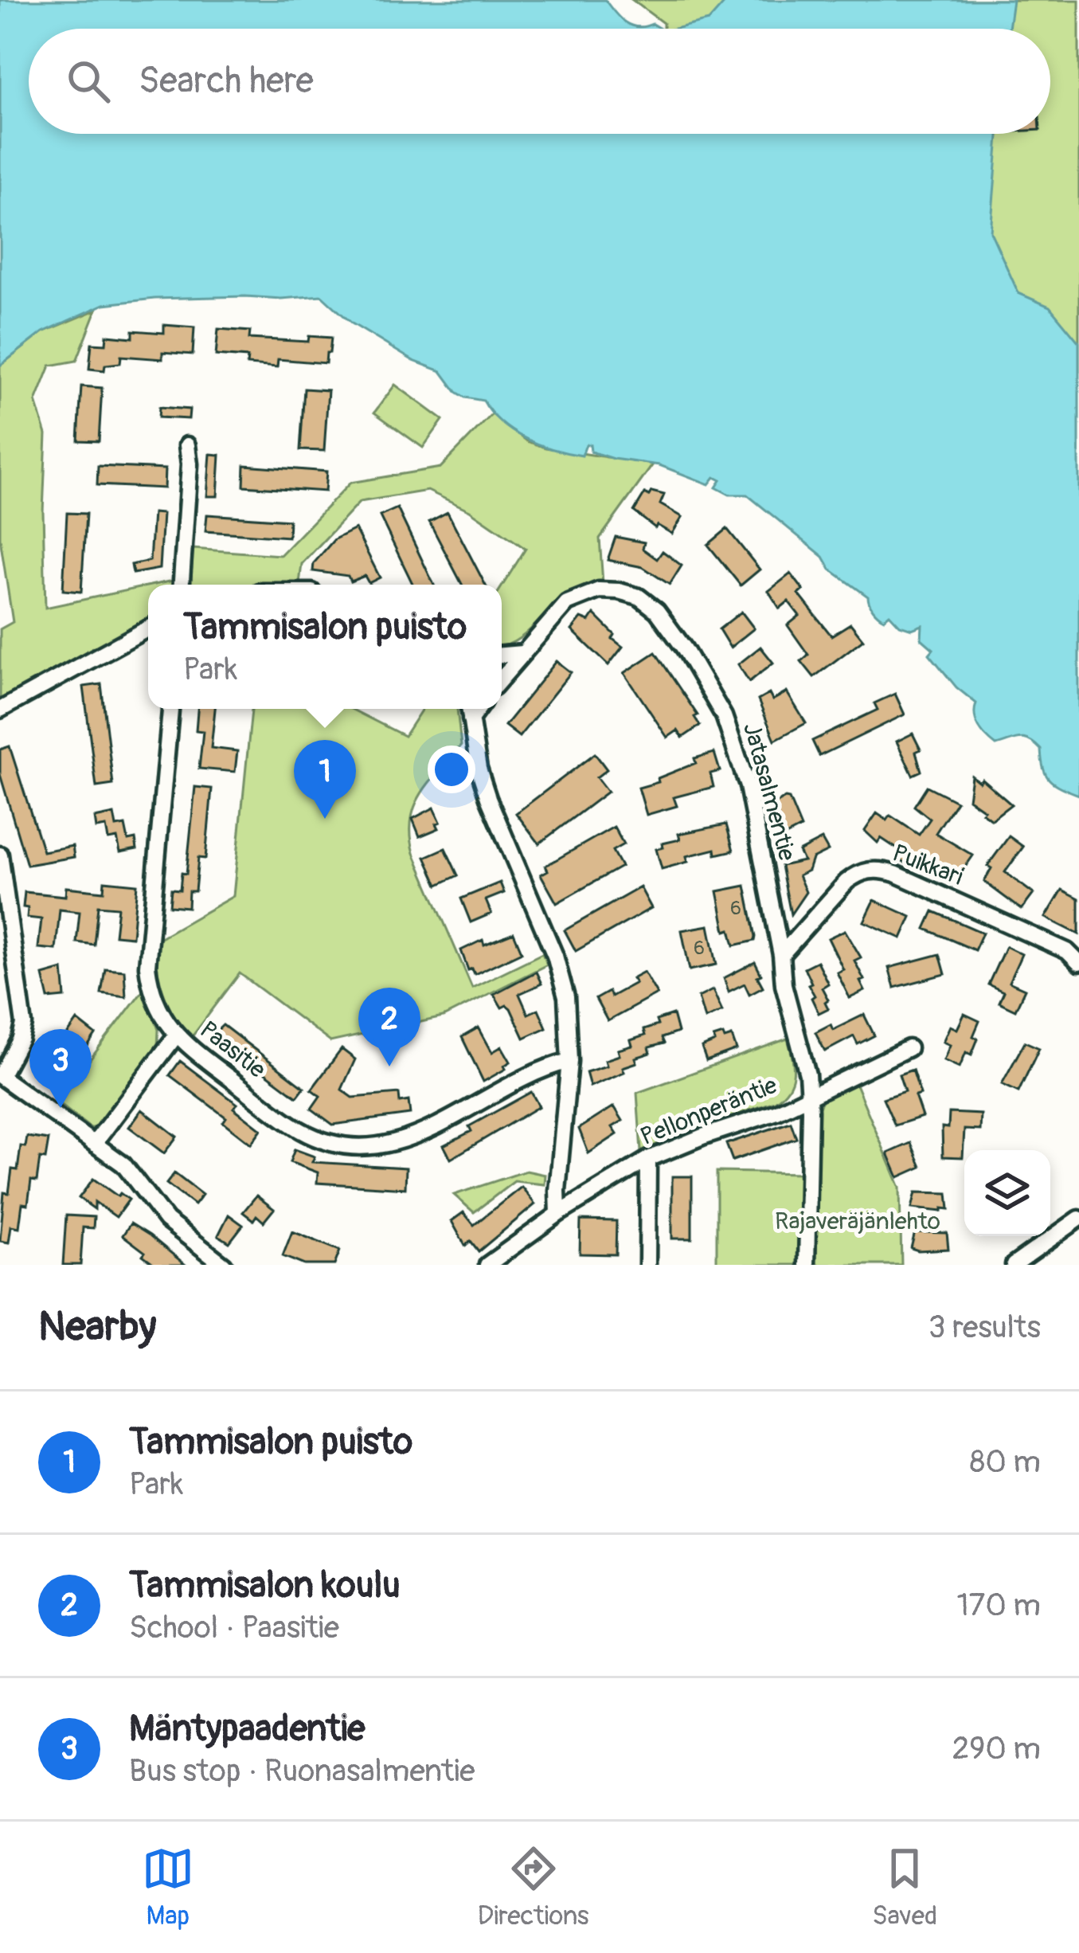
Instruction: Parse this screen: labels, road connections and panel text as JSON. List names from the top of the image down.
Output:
{
  "streets": {
    "street": [
      "Jatasalmentie",
      "Puikkari",
      "Paasitie",
      "Pellonperäntie"
    ]
  },
  "crossings": [
    ["Jatasalmentie", "Puikkari"],
    ["Jatasalmentie", "Pellonperäntie"]
  ],
  "parks": ["Rajaveräjänlehto"],
  "house_numbers": ["6", "6"],
  "page": {
    "search": "Search here",
    "popup": ["Tammisalon puisto", "Park"],
    "pins": ["1", "2", "3"],
    "heading": ["Nearby", "3 results"],
    "list": [
      {
        "mark": "1",
        "name": "Tammisalon puisto",
        "note": "Park",
        "value": "80 m"
      },
      {
        "mark": "2",
        "name": "Tammisalon koulu",
        "note": "School · Paasitie",
        "value": "170 m"
      },
      {
        "mark": "3",
        "name": "Mäntypaadentie",
        "note": "Bus stop · Ruonasalmentie",
        "value": "290 m"
      }
    ],
    "nav": ["Map", "Directions", "Saved"]
  }
}
